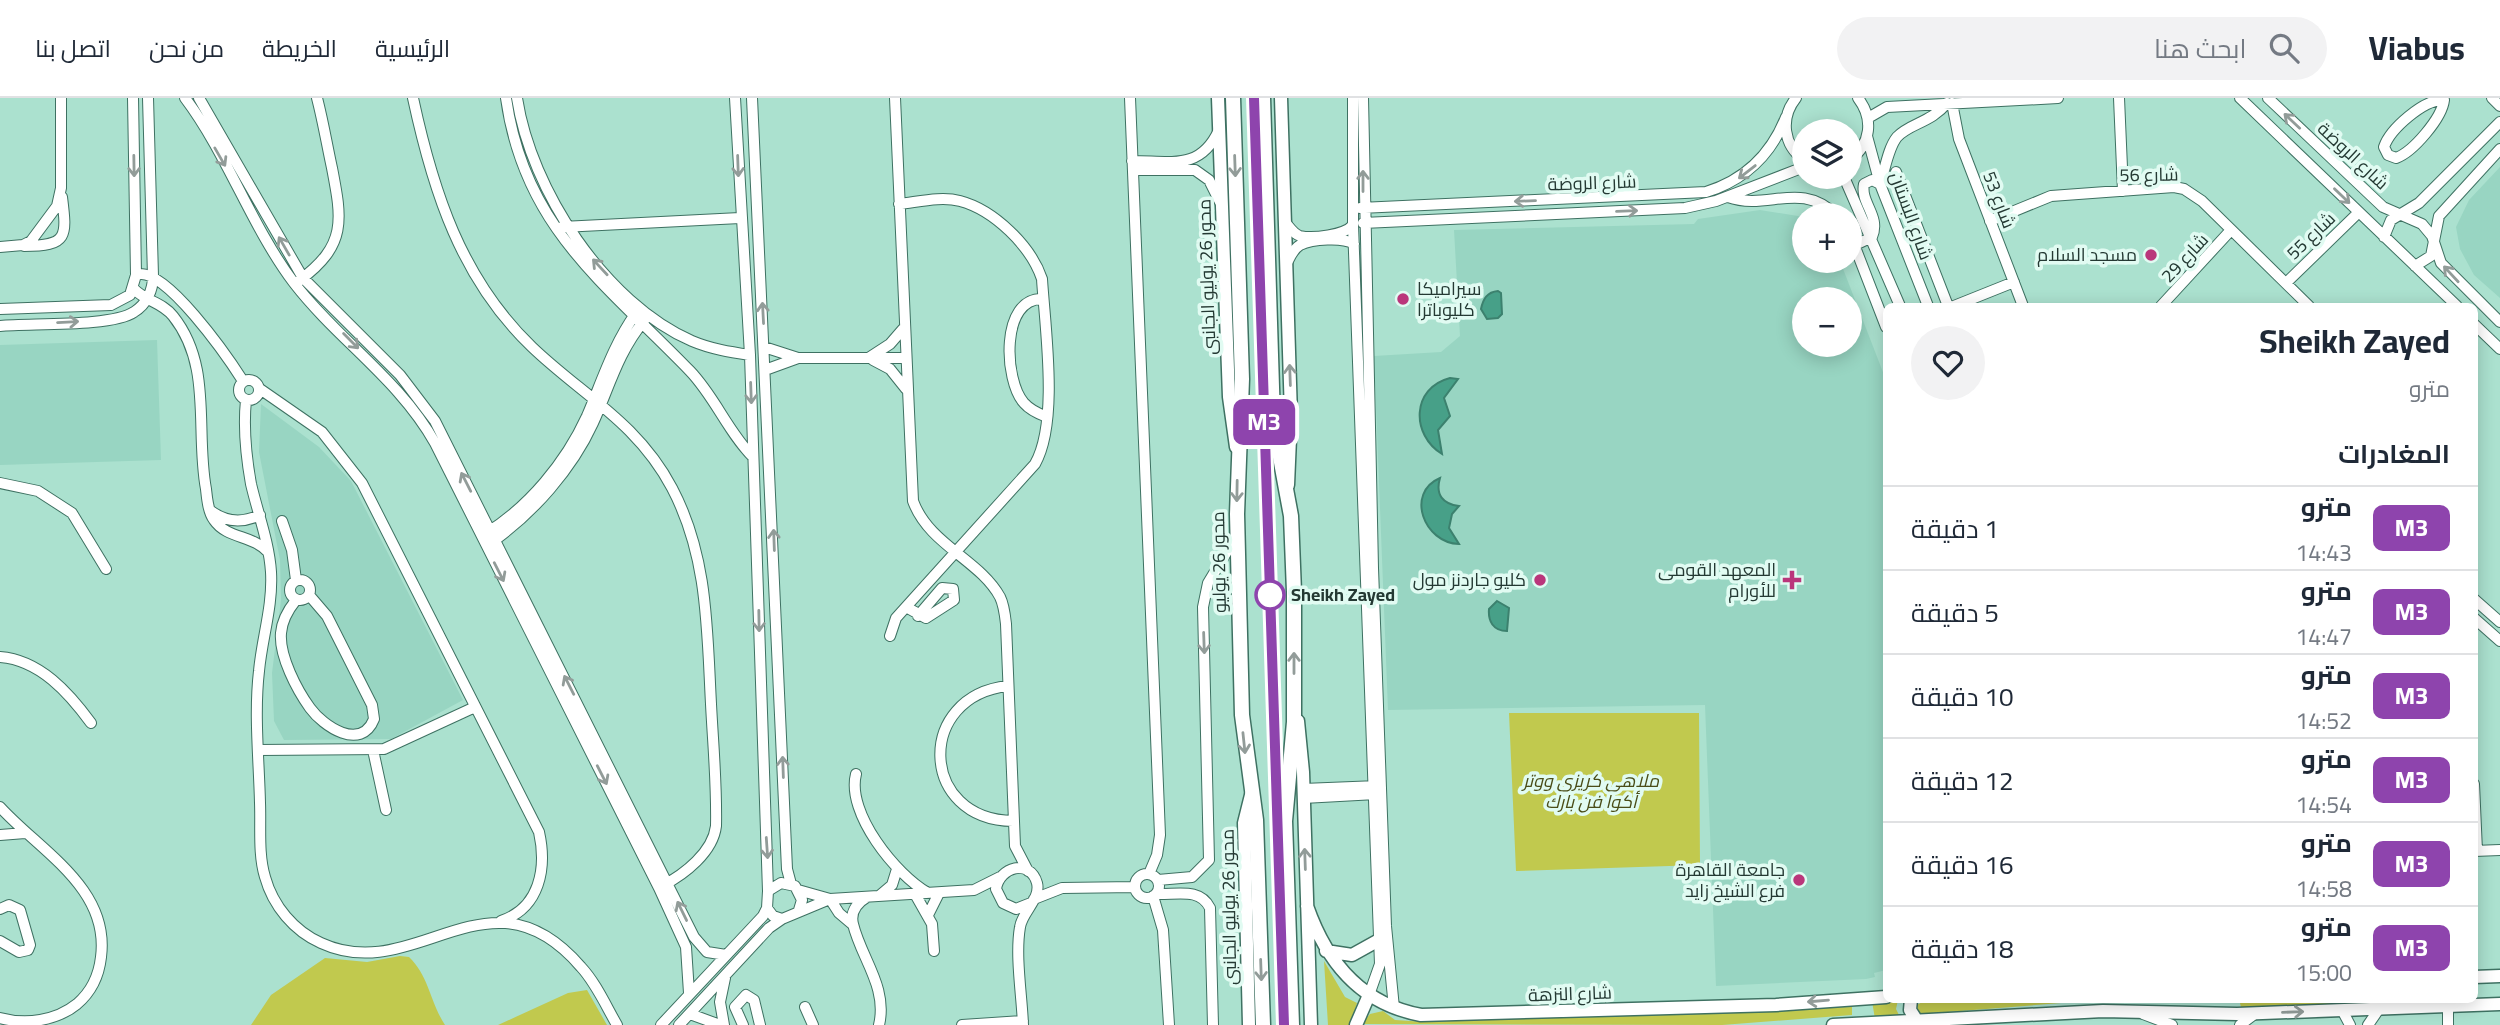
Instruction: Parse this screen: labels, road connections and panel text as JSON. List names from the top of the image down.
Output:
{
  "streets": {
    "highway": ["محور 26 يوليو"],
    "main road": ["محور 26 يوليو الجانبى", "شارع النزهة"],
    "street": [
      "شارع الروضة",
      "شارع 56",
      "شارع 53",
      "شارع البستان",
      "شارع 55",
      "شارع 29"
    ]
  },
  "crossings": [
    ["شارع الروضة", "شارع 55"],
    ["شارع 56", "شارع 53"],
    ["شارع 56", "شارع 55"],
    ["شارع 56", "شارع 29"],
    ["محور 26 يوليو الجانبى", "محور 26 يوليو"]
  ],
  "one_way": ["شارع النزهة"],
  "parks": ["ملاهى كريزى ووتر أكوا فن بارك"],
  "places": {
    "other": [
      "مسجد السلام",
      "سيراميكا كليوباترا",
      "كليو جاردنز مول",
      "Sheikh Zayed",
      "جامعة القاهرة فرع الشيخ زايد"
    ],
    "health": ["المعهد القومى للأورام"]
  },
  "lines": ["metro line M3"],
  "page": {
    "header": "Viabus",
    "search": "ابحث هنا",
    "nav": [
      "الرئيسية",
      "الخريطة",
      "من نحن",
      "اتصل بنا"
    ],
    "on_map": "M3",
    "map_buttons": ["+", "−"],
    "heading": [
      ["Sheikh Zayed", "مترو"],
      "المغادرات"
    ],
    "list": [
      {
        "mark": "M3",
        "name": "مترو",
        "note": "14:43",
        "value": "1 دقيقة"
      },
      {
        "mark": "M3",
        "name": "مترو",
        "note": "14:47",
        "value": "5 دقيقة"
      },
      {
        "mark": "M3",
        "name": "مترو",
        "note": "14:52",
        "value": "10 دقيقة"
      },
      {
        "mark": "M3",
        "name": "مترو",
        "note": "14:54",
        "value": "12 دقيقة"
      },
      {
        "mark": "M3",
        "name": "مترو",
        "note": "14:58",
        "value": "16 دقيقة"
      },
      {
        "mark": "M3",
        "name": "مترو",
        "note": "15:00",
        "value": "18 دقيقة"
      }
    ]
  }
}
